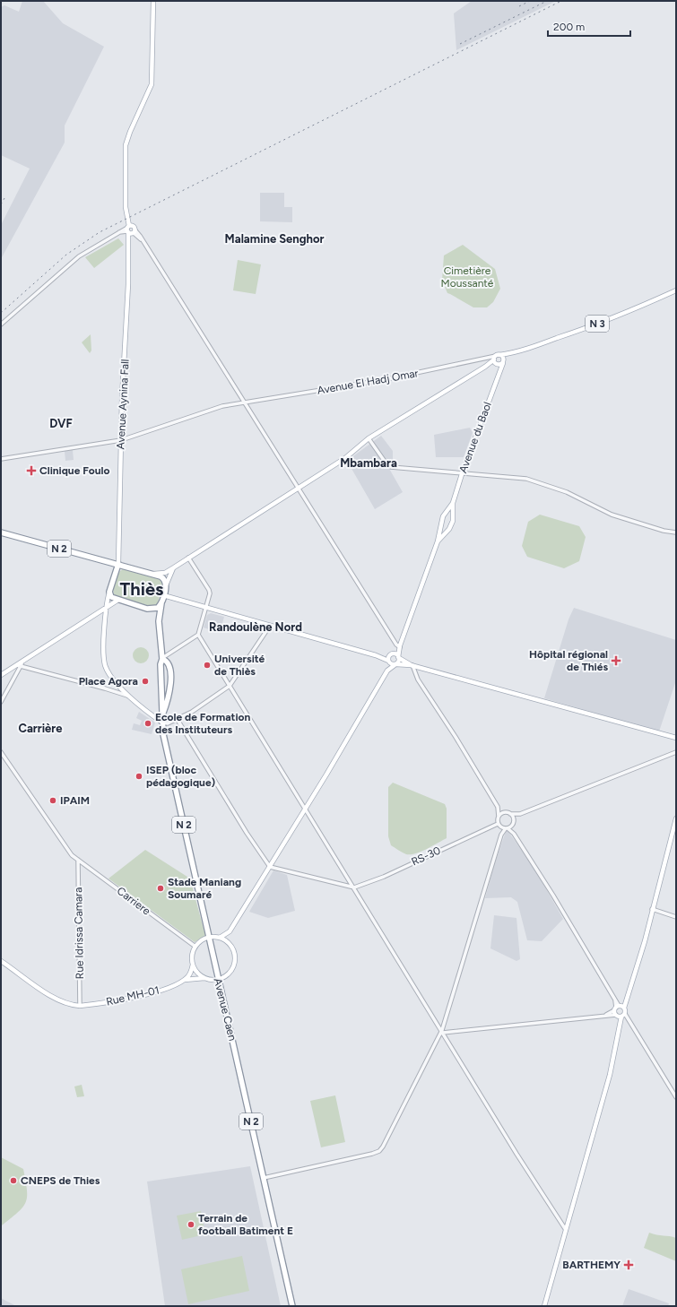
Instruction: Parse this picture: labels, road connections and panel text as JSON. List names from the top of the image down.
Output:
{
  "streets": {
    "highway": ["N 2", "Avenue Caen"],
    "main road": [
      "N 3",
      "Avenue Aynina Fall",
      "Avenue du Baol",
      "Rue MH-01"
    ],
    "street": [
      "Avenue El Hadj Omar",
      "RS-30",
      "Carriere",
      "Rue Idrissa Camara"
    ]
  },
  "crossings": [
    ["N 3", "Avenue El Hadj Omar"],
    ["N 3", "Avenue du Baol"],
    ["Avenue El Hadj Omar", "Avenue Aynina Fall"],
    ["Avenue Aynina Fall", "N 2"],
    ["N 2", "Avenue Caen"],
    ["Carriere", "Rue Idrissa Camara"],
    ["Rue Idrissa Camara", "Rue MH-01"],
    ["Rue MH-01", "Avenue Caen"]
  ],
  "districts": [
    "Malamine Senghor",
    "DVF",
    "Mbambara",
    "Thiès",
    "Randoulène Nord",
    "Carrière"
  ],
  "parks": ["Cimetière Moussanté"],
  "places": {
    "health": ["Clinique Foulo", "Hôpital régional de Thiés", "BARTHEMY"],
    "other": [
      "Université de Thiès",
      "Place Agora",
      "Ecole de Formation des Instituteurs",
      "ISEP (bloc pédagogique)",
      "IPAIM",
      "Stade Maniang Soumaré",
      "CNEPS de Thies",
      "Terrain de football Batiment E"
    ]
  },
  "scale_bar": "200 m"
}
